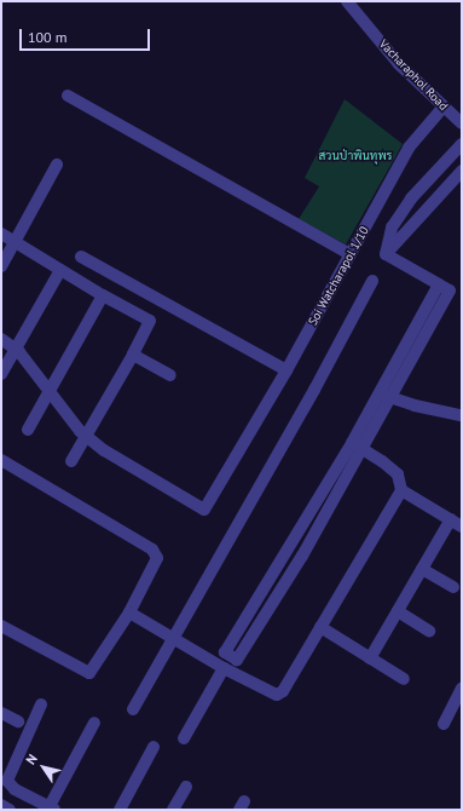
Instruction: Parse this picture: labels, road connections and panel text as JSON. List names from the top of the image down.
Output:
{
  "streets": {
    "street": ["Vacharaphol Road", "Soi Watcharapol 1/10"]
  },
  "crossings": [
    ["Vacharaphol Road", "Soi Watcharapol 1/10"]
  ],
  "parks": ["สวนป่าพินทุพร"],
  "scale_bar": "100 m",
  "north": "top left"
}
